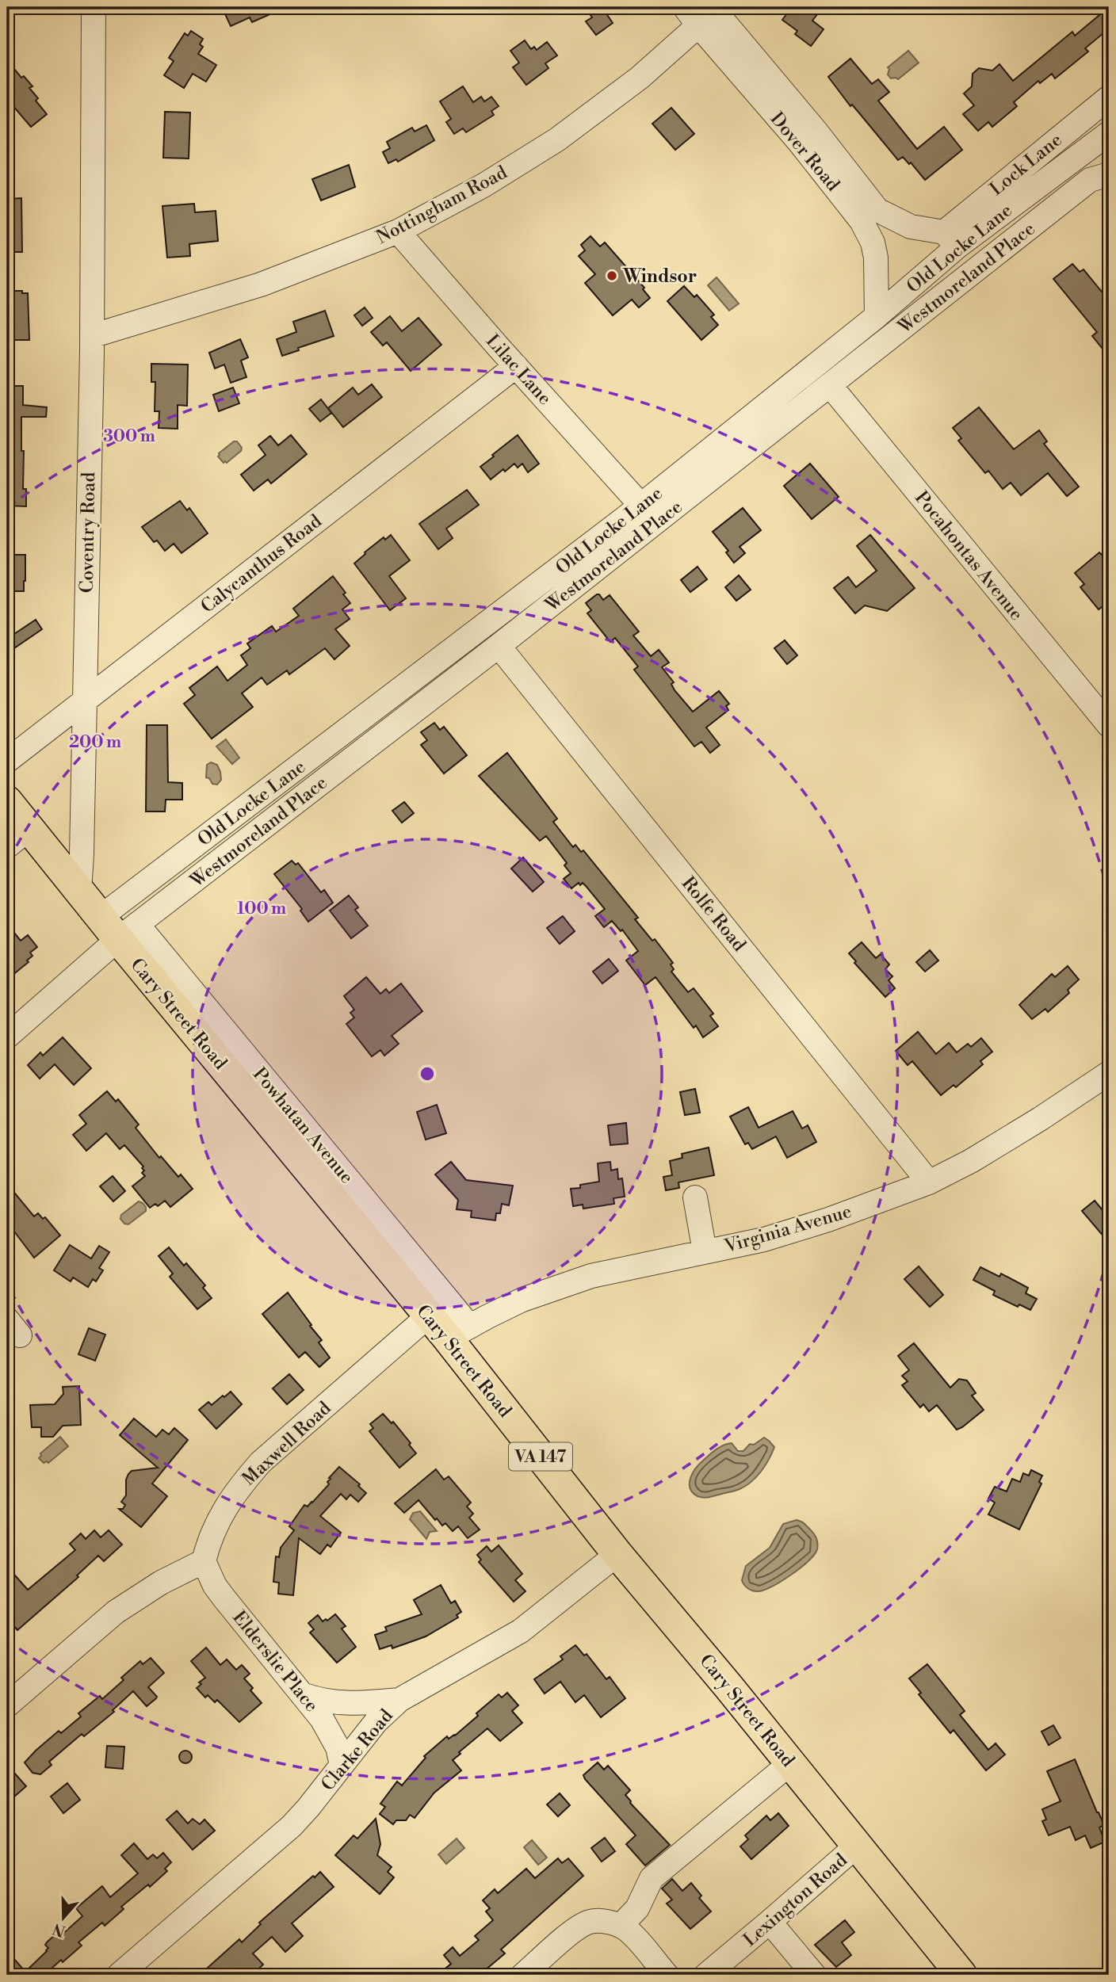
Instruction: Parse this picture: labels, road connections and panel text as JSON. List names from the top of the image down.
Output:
{
  "streets": {
    "main road": ["Cary Street Road", "VA 147"],
    "street": [
      "Dover Road",
      "Lock Lane",
      "Nottingham Road",
      "Old Locke Lane",
      "Westmoreland Place",
      "Lilac Lane",
      "Coventry Road",
      "Pocahontas Avenue",
      "Calycanthus Road",
      "Rolfe Road",
      "Powhatan Avenue",
      "Virginia Avenue",
      "Maxwell Road",
      "Elderslie Place",
      "Clarke Road",
      "Lexington Road"
    ]
  },
  "crossings": [
    ["Dover Road", "Lock Lane"],
    ["Dover Road", "Nottingham Road"],
    ["Dover Road", "Old Locke Lane"],
    ["Lock Lane", "Old Locke Lane"],
    ["Nottingham Road", "Lilac Lane"],
    ["Nottingham Road", "Coventry Road"],
    ["Old Locke Lane", "Westmoreland Place"],
    ["Old Locke Lane", "Lilac Lane"],
    ["Old Locke Lane", "Cary Street Road"],
    ["Old Locke Lane", "Powhatan Avenue"],
    ["Westmoreland Place", "Pocahontas Avenue"],
    ["Westmoreland Place", "Rolfe Road"],
    ["Westmoreland Place", "Cary Street Road"],
    ["Westmoreland Place", "Powhatan Avenue"],
    ["Lilac Lane", "Calycanthus Road"],
    ["Coventry Road", "Calycanthus Road"],
    ["Coventry Road", "Cary Street Road"],
    ["Rolfe Road", "Virginia Avenue"],
    ["Cary Street Road", "Powhatan Avenue"],
    ["Cary Street Road", "Virginia Avenue"],
    ["Cary Street Road", "Maxwell Road"],
    ["Cary Street Road", "Clarke Road"],
    ["Cary Street Road", "Lexington Road"],
    ["Powhatan Avenue", "Virginia Avenue"],
    ["Maxwell Road", "Elderslie Place"],
    ["Elderslie Place", "Clarke Road"]
  ],
  "places": ["Windsor"],
  "north": "bottom",
  "rings": ["300 m", "200 m", "100 m"]
}
